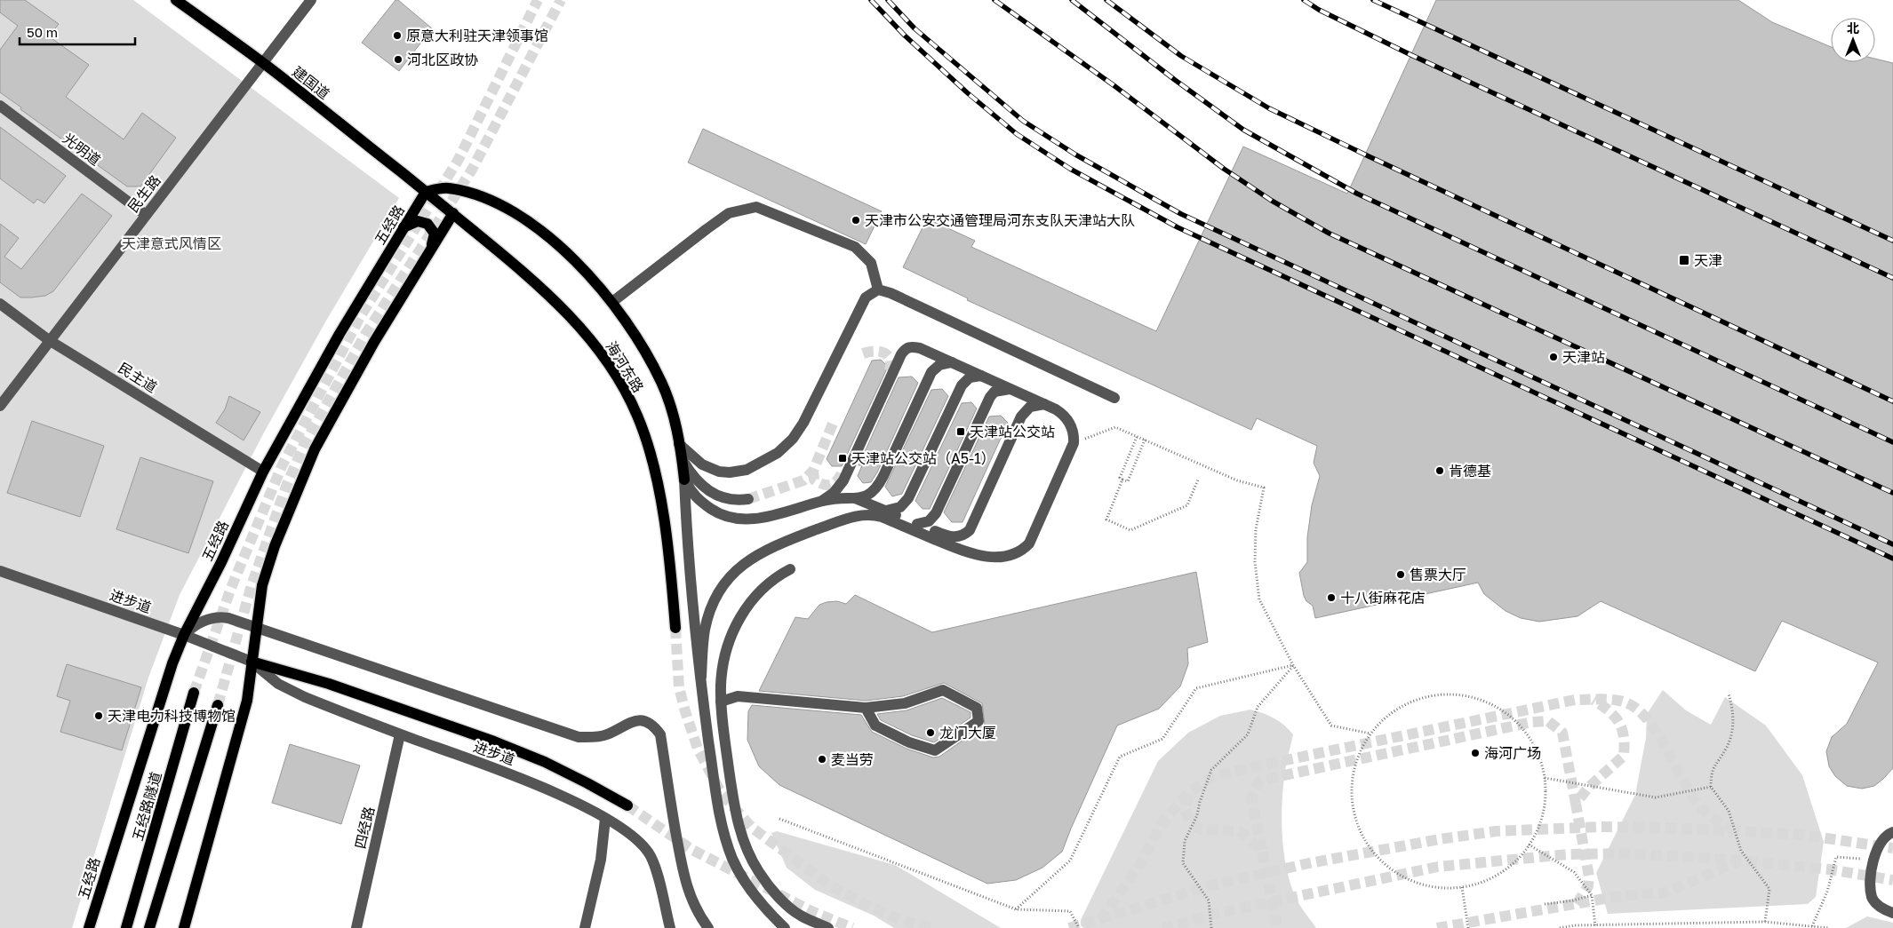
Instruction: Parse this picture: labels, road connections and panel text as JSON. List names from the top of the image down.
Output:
{
  "streets": {
    "main road": [
      "建国道",
      "五经路",
      "海河东路",
      "进步道",
      "五经路隧道"
    ],
    "street": [
      "光明道",
      "民生路",
      "民主道",
      "四经路"
    ]
  },
  "crossings": [
    ["建国道", "民生路"],
    ["建国道", "五经路"],
    ["建国道", "海河东路"],
    ["光明道", "民生路"],
    ["民生路", "民主道"],
    ["五经路", "海河东路"],
    ["五经路", "民主道"],
    ["五经路", "进步道"],
    ["进步道", "四经路"]
  ],
  "parks": ["天津意式风情区"],
  "places": {
    "other": [
      "原意大利驻天津领事馆",
      "河北区政协",
      "天津市公安交通管理局河东支队天津站大队",
      "天津站",
      "肯德基",
      "售票大厅",
      "十八街麻花店",
      "天津电力科技博物馆",
      "龙门大厦",
      "海河广场",
      "麦当劳"
    ],
    "transit": ["天津", "天津站公交站", "天津站公交站（A5-1）"]
  },
  "scale_bar": "50 m",
  "north": "top"
}
